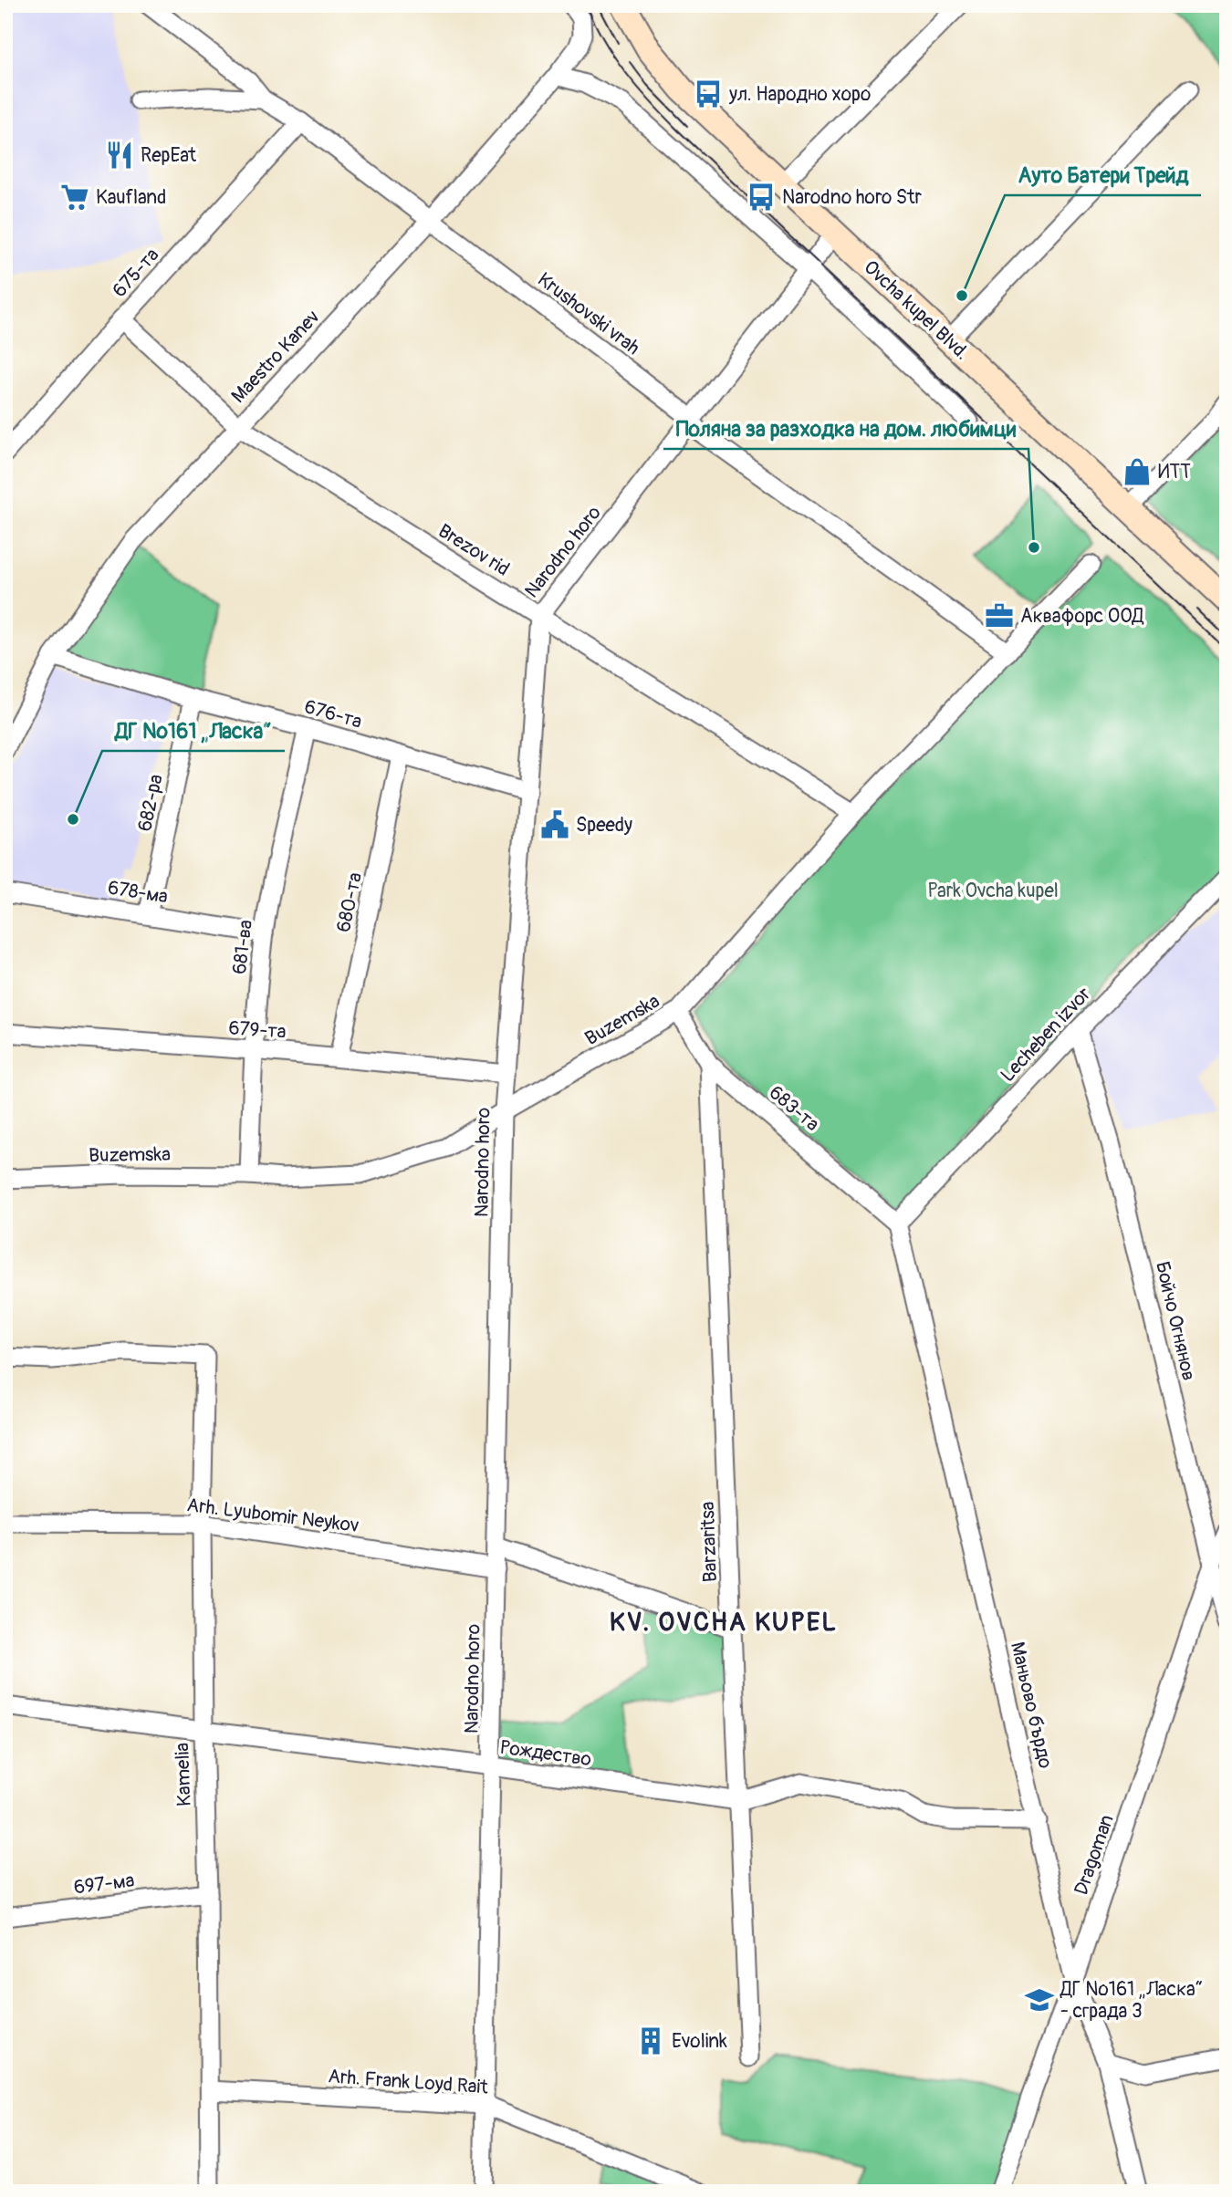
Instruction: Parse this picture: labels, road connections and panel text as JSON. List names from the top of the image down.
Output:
{
  "streets": {
    "main road": ["Ovcha kupel Blvd."],
    "street": [
      "675-та",
      "Krushovski vrah",
      "Maestro Kanev",
      "Brezov rid",
      "Narodno horo",
      "676-та",
      "682-ра",
      "678-ма",
      "680-та",
      "681-ва",
      "Buzemska",
      "679-та",
      "Lecheben izvor",
      "683-та",
      "Бойчо Огнянов",
      "Arh. Lyubomir Neykov",
      "Barzaritsa",
      "Маньово бърдо",
      "Рождество",
      "Kamelia",
      "Dragoman",
      "697-ма",
      "Arh. Frank Loyd Rait"
    ]
  },
  "crossings": [
    ["675-та", "Krushovski vrah"],
    ["675-та", "Brezov rid"],
    ["Ovcha kupel Blvd.", "Narodno horo"],
    ["Krushovski vrah", "Maestro Kanev"],
    ["Krushovski vrah", "Narodno horo"],
    ["Krushovski vrah", "Buzemska"],
    ["Maestro Kanev", "Brezov rid"],
    ["Maestro Kanev", "676-та"],
    ["Brezov rid", "Narodno horo"],
    ["Brezov rid", "Buzemska"],
    ["Narodno horo", "676-та"],
    ["Narodno horo", "Buzemska"],
    ["Narodno horo", "679-та"],
    ["Narodno horo", "Arh. Lyubomir Neykov"],
    ["Narodno horo", "Рождество"],
    ["Narodno horo", "Arh. Frank Loyd Rait"],
    ["676-та", "682-ра"],
    ["676-та", "680-та"],
    ["676-та", "681-ва"],
    ["682-ра", "678-ма"],
    ["678-ма", "681-ва"],
    ["680-та", "679-та"],
    ["681-ва", "Buzemska"],
    ["681-ва", "679-та"],
    ["Buzemska", "683-та"],
    ["Lecheben izvor", "683-та"],
    ["Lecheben izvor", "Бойчо Огнянов"],
    ["Lecheben izvor", "Маньово бърдо"],
    ["683-та", "Barzaritsa"],
    ["683-та", "Маньово бърдо"],
    ["Бойчо Огнянов", "Dragoman"],
    ["Arh. Lyubomir Neykov", "Kamelia"],
    ["Barzaritsa", "Рождество"],
    ["Маньово бърдо", "Рождество"],
    ["Маньово бърдо", "Dragoman"],
    ["Рождество", "Kamelia"],
    ["Kamelia", "697-ма"],
    ["Kamelia", "Arh. Frank Loyd Rait"]
  ],
  "districts": ["KV. OVCHA KUPEL"],
  "parks": ["Park Ovcha kupel"],
  "places": {
    "bus stop": ["ул. Народно хоро", "Narodno horo Str"],
    "restaurant": ["RepEat"],
    "supermarket": ["Kaufland"],
    "other": ["Ауто Батери Трейд", "Поляна за разходка на дом. любимци", "ДГ №161 „Ласка“"],
    "shop": ["ИТТ"],
    "office": ["Аквафорс ООД"],
    "public building": ["Speedy"],
    "school or university": ["ДГ №161 „Ласка“ - сграда 3"],
    "building": ["Evolink"]
  }
}
